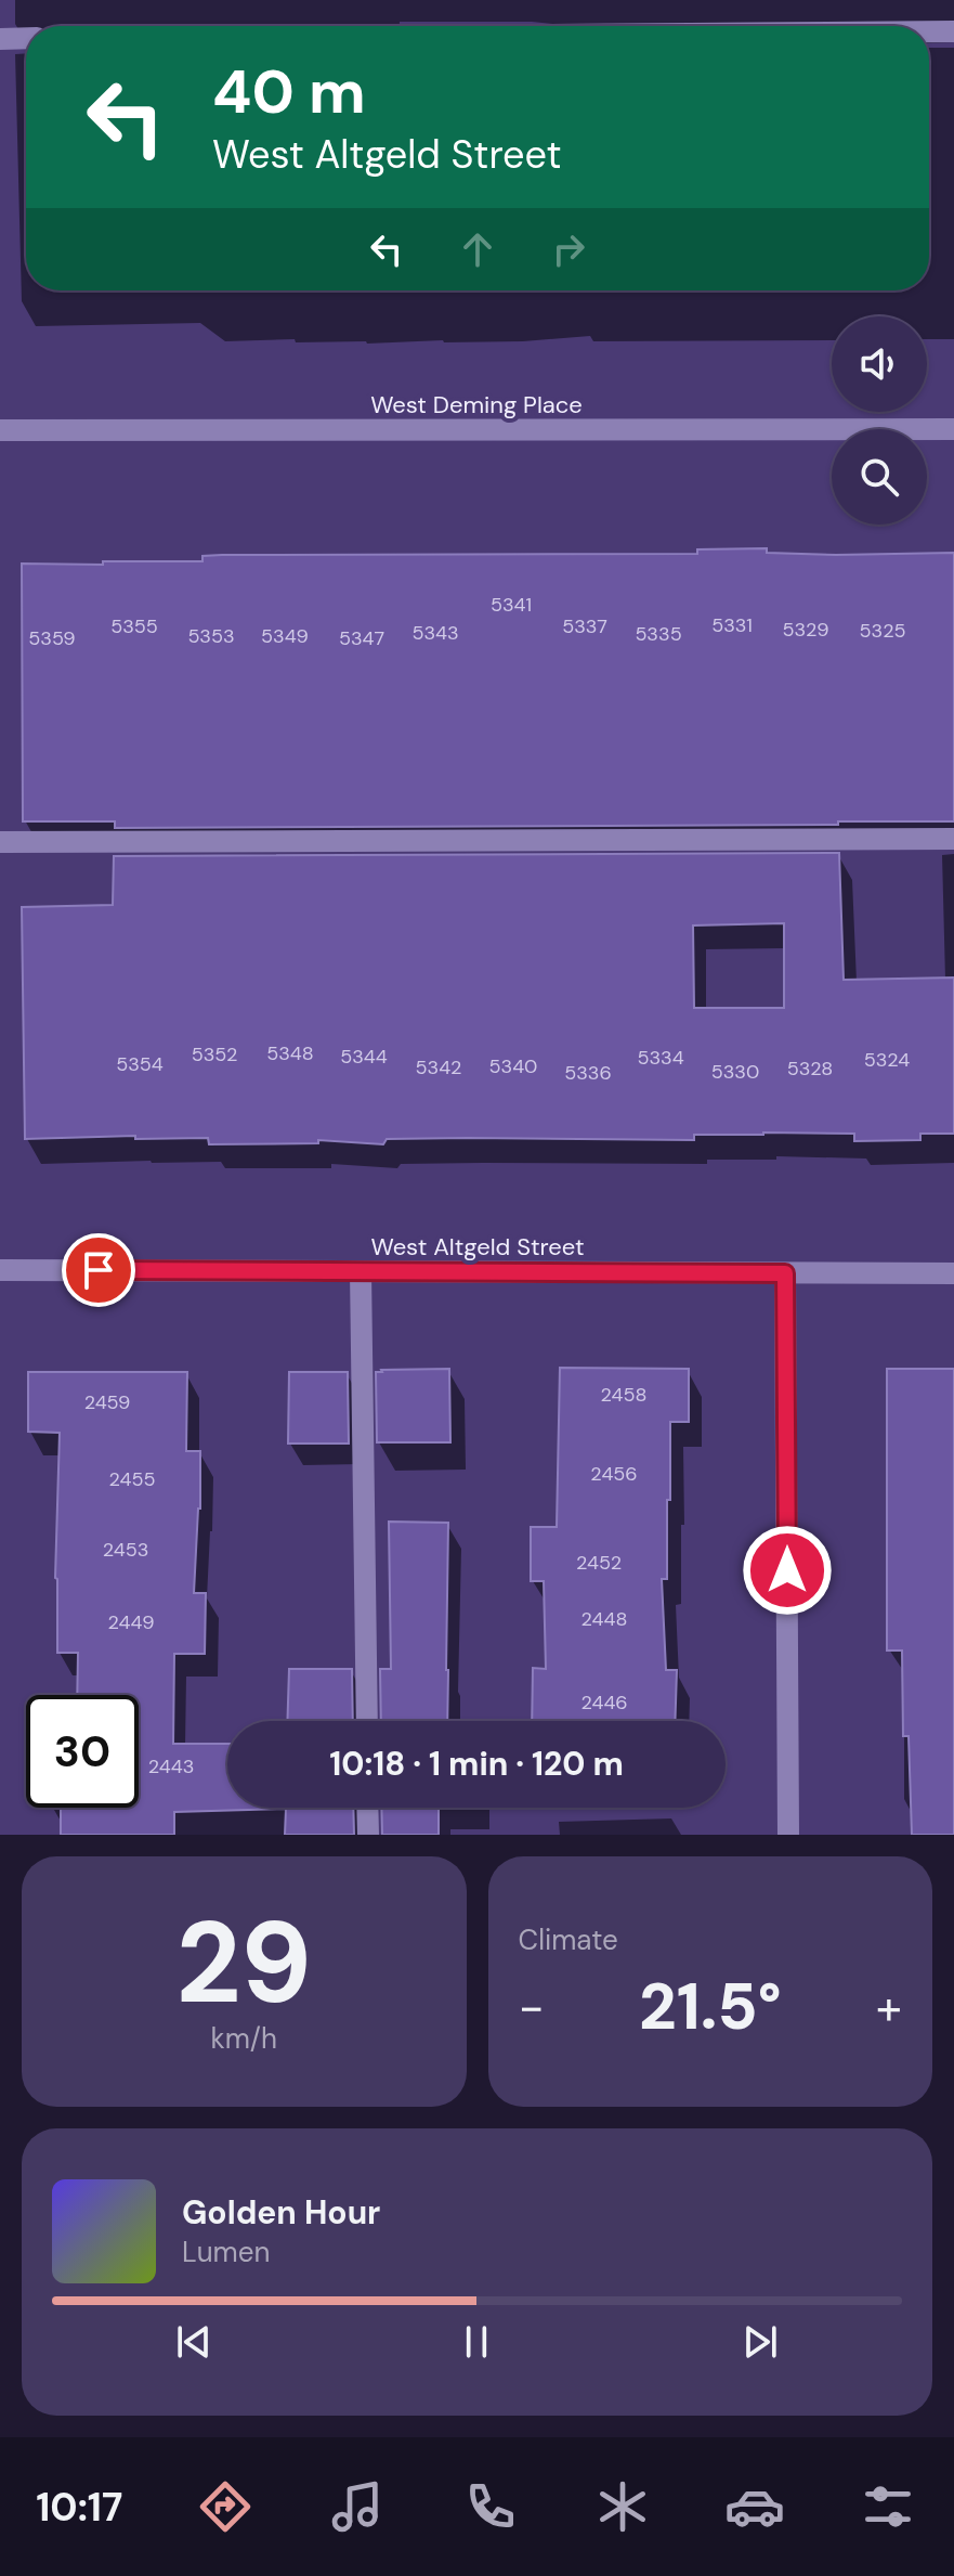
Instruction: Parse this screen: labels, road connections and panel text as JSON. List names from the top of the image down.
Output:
{
  "streets": {
    "street": ["West Deming Place", "West Altgeld Street"]
  },
  "house_numbers": [
    "5341",
    "5331",
    "5355",
    "5337",
    "5329",
    "5325",
    "5343",
    "5335",
    "5353",
    "5349",
    "5359",
    "5347",
    "5348",
    "5352",
    "5344",
    "5334",
    "5324",
    "5354",
    "5340",
    "5342",
    "5328",
    "5330",
    "5336",
    "2458",
    "2459",
    "2456",
    "2455",
    "2453",
    "2452",
    "2448",
    "2449",
    "2446",
    "2443"
  ],
  "page": {
    "turn": ["40 m", "West Altgeld Street"],
    "limit": "30",
    "trip": "10:18 · 1 min · 120 m",
    "tile": [
      ["29", "km/h"],
      "Climate"
    ],
    "heat": ["−", "21.5°", "+"],
    "song": ["Golden Hour", "Lumen"],
    "tabs": "10:17"
  }
}
